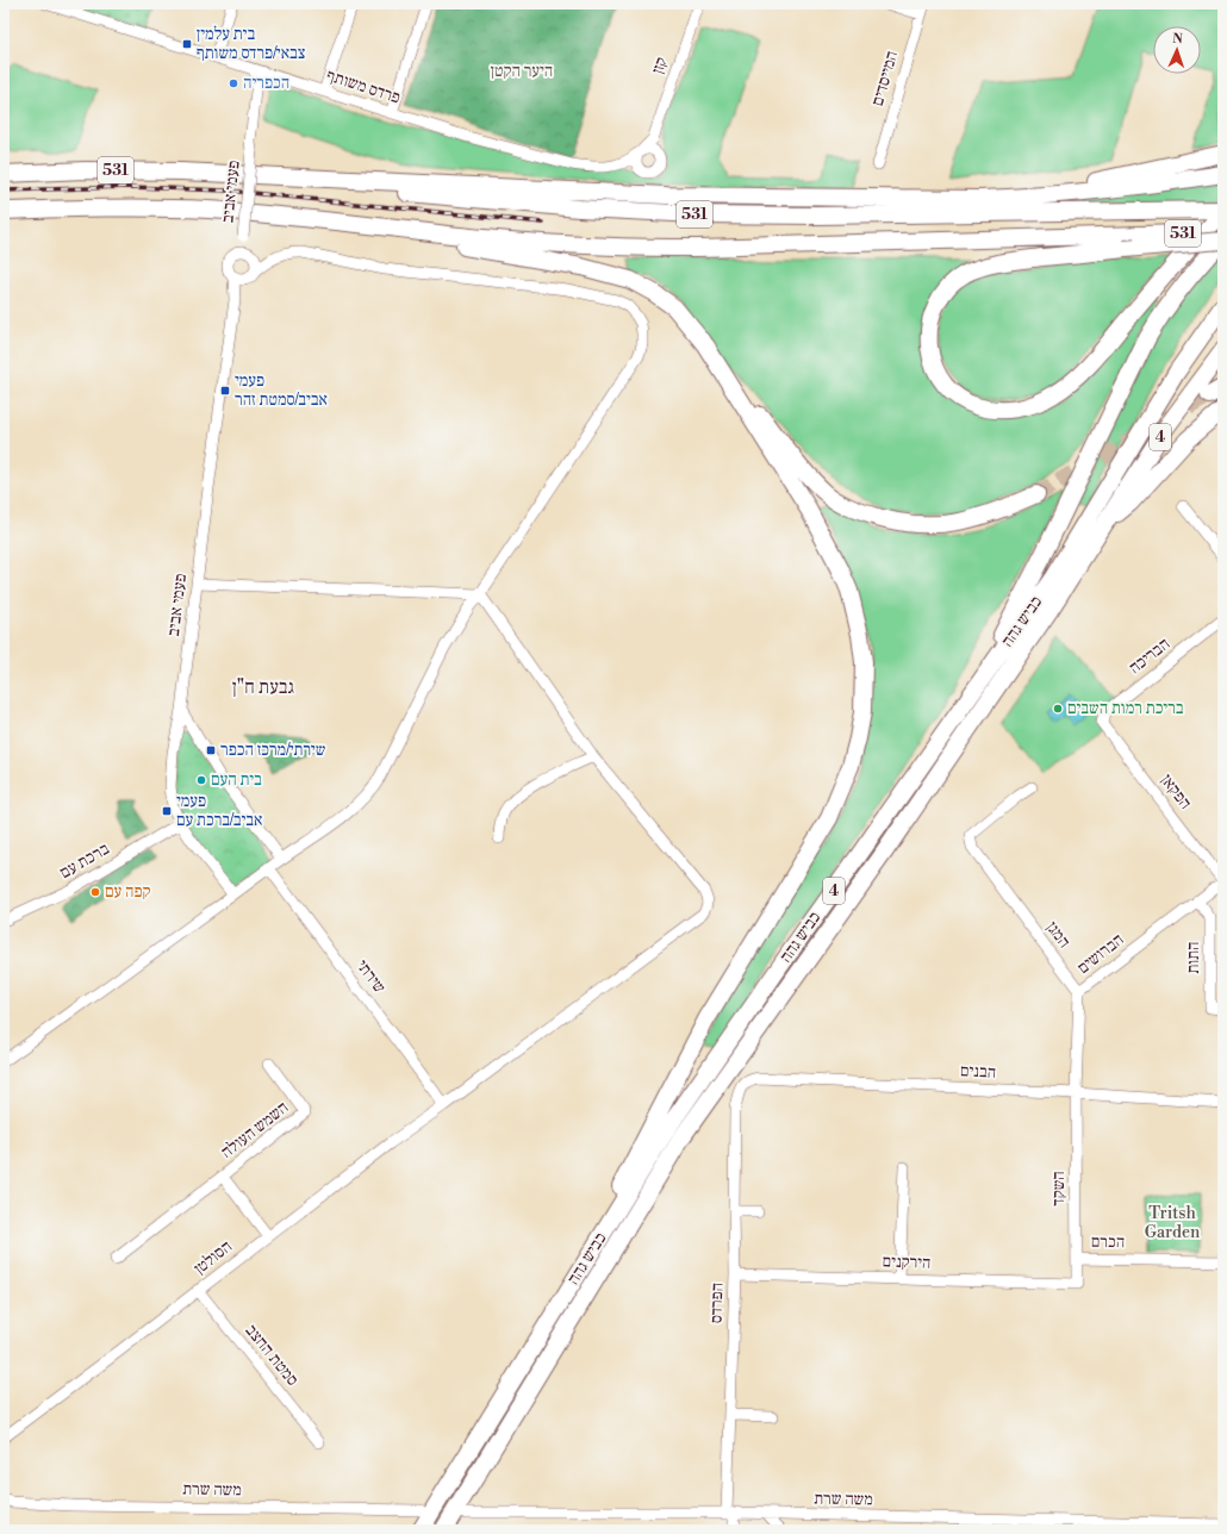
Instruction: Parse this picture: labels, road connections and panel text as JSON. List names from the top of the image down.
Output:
{
  "streets": {
    "highway": ["531", "4", "כביש גהה"],
    "street": [
      "קזן",
      "המייסדים",
      "פרדס משותף",
      "פעמי אביב",
      "הבריכה",
      "הפקאן",
      "ברכת עם",
      "המגן",
      "הברושים",
      "התות",
      "שירתי",
      "הבנים",
      "השמש העולה",
      "השקד",
      "הכרם",
      "הסולטן",
      "הירקנים",
      "הפרדס",
      "סמטת החצב",
      "משה שרת"
    ]
  },
  "crossings": [
    ["קזן", "פרדס משותף"],
    ["פרדס משותף", "פעמי אביב"],
    ["פעמי אביב", "ברכת עם"],
    ["הבריכה", "הפקאן"],
    ["הפקאן", "הברושים"],
    ["המגן", "הברושים"],
    ["הברושים", "התות"],
    ["הברושים", "הבנים"],
    ["הברושים", "השקד"],
    ["שירתי", "הסולטן"],
    ["הבנים", "השקד"],
    ["הבנים", "הפרדס"],
    ["השמש העולה", "הסולטן"],
    ["השקד", "הכרם"],
    ["השקד", "הירקנים"],
    ["הסולטן", "סמטת החצב"],
    ["הירקנים", "הפרדס"],
    ["הפרדס", "משה שרת"]
  ],
  "districts": ["גבעת ח\"ן"],
  "parks": ["היער הקטן", "Tritsh Garden"],
  "places": {
    "transit": [
      "בית עלמין צבאי/פרדס משותף",
      "פעמי אביב/סמטת זהר",
      "שירתי/מרכז הכפר",
      "פעמי אביב/ברכת עם"
    ],
    "other": [
      "הכפריה",
      "בריכת רמות השבים",
      "בית העם",
      "קפה עם"
    ]
  },
  "north": "top"
}
